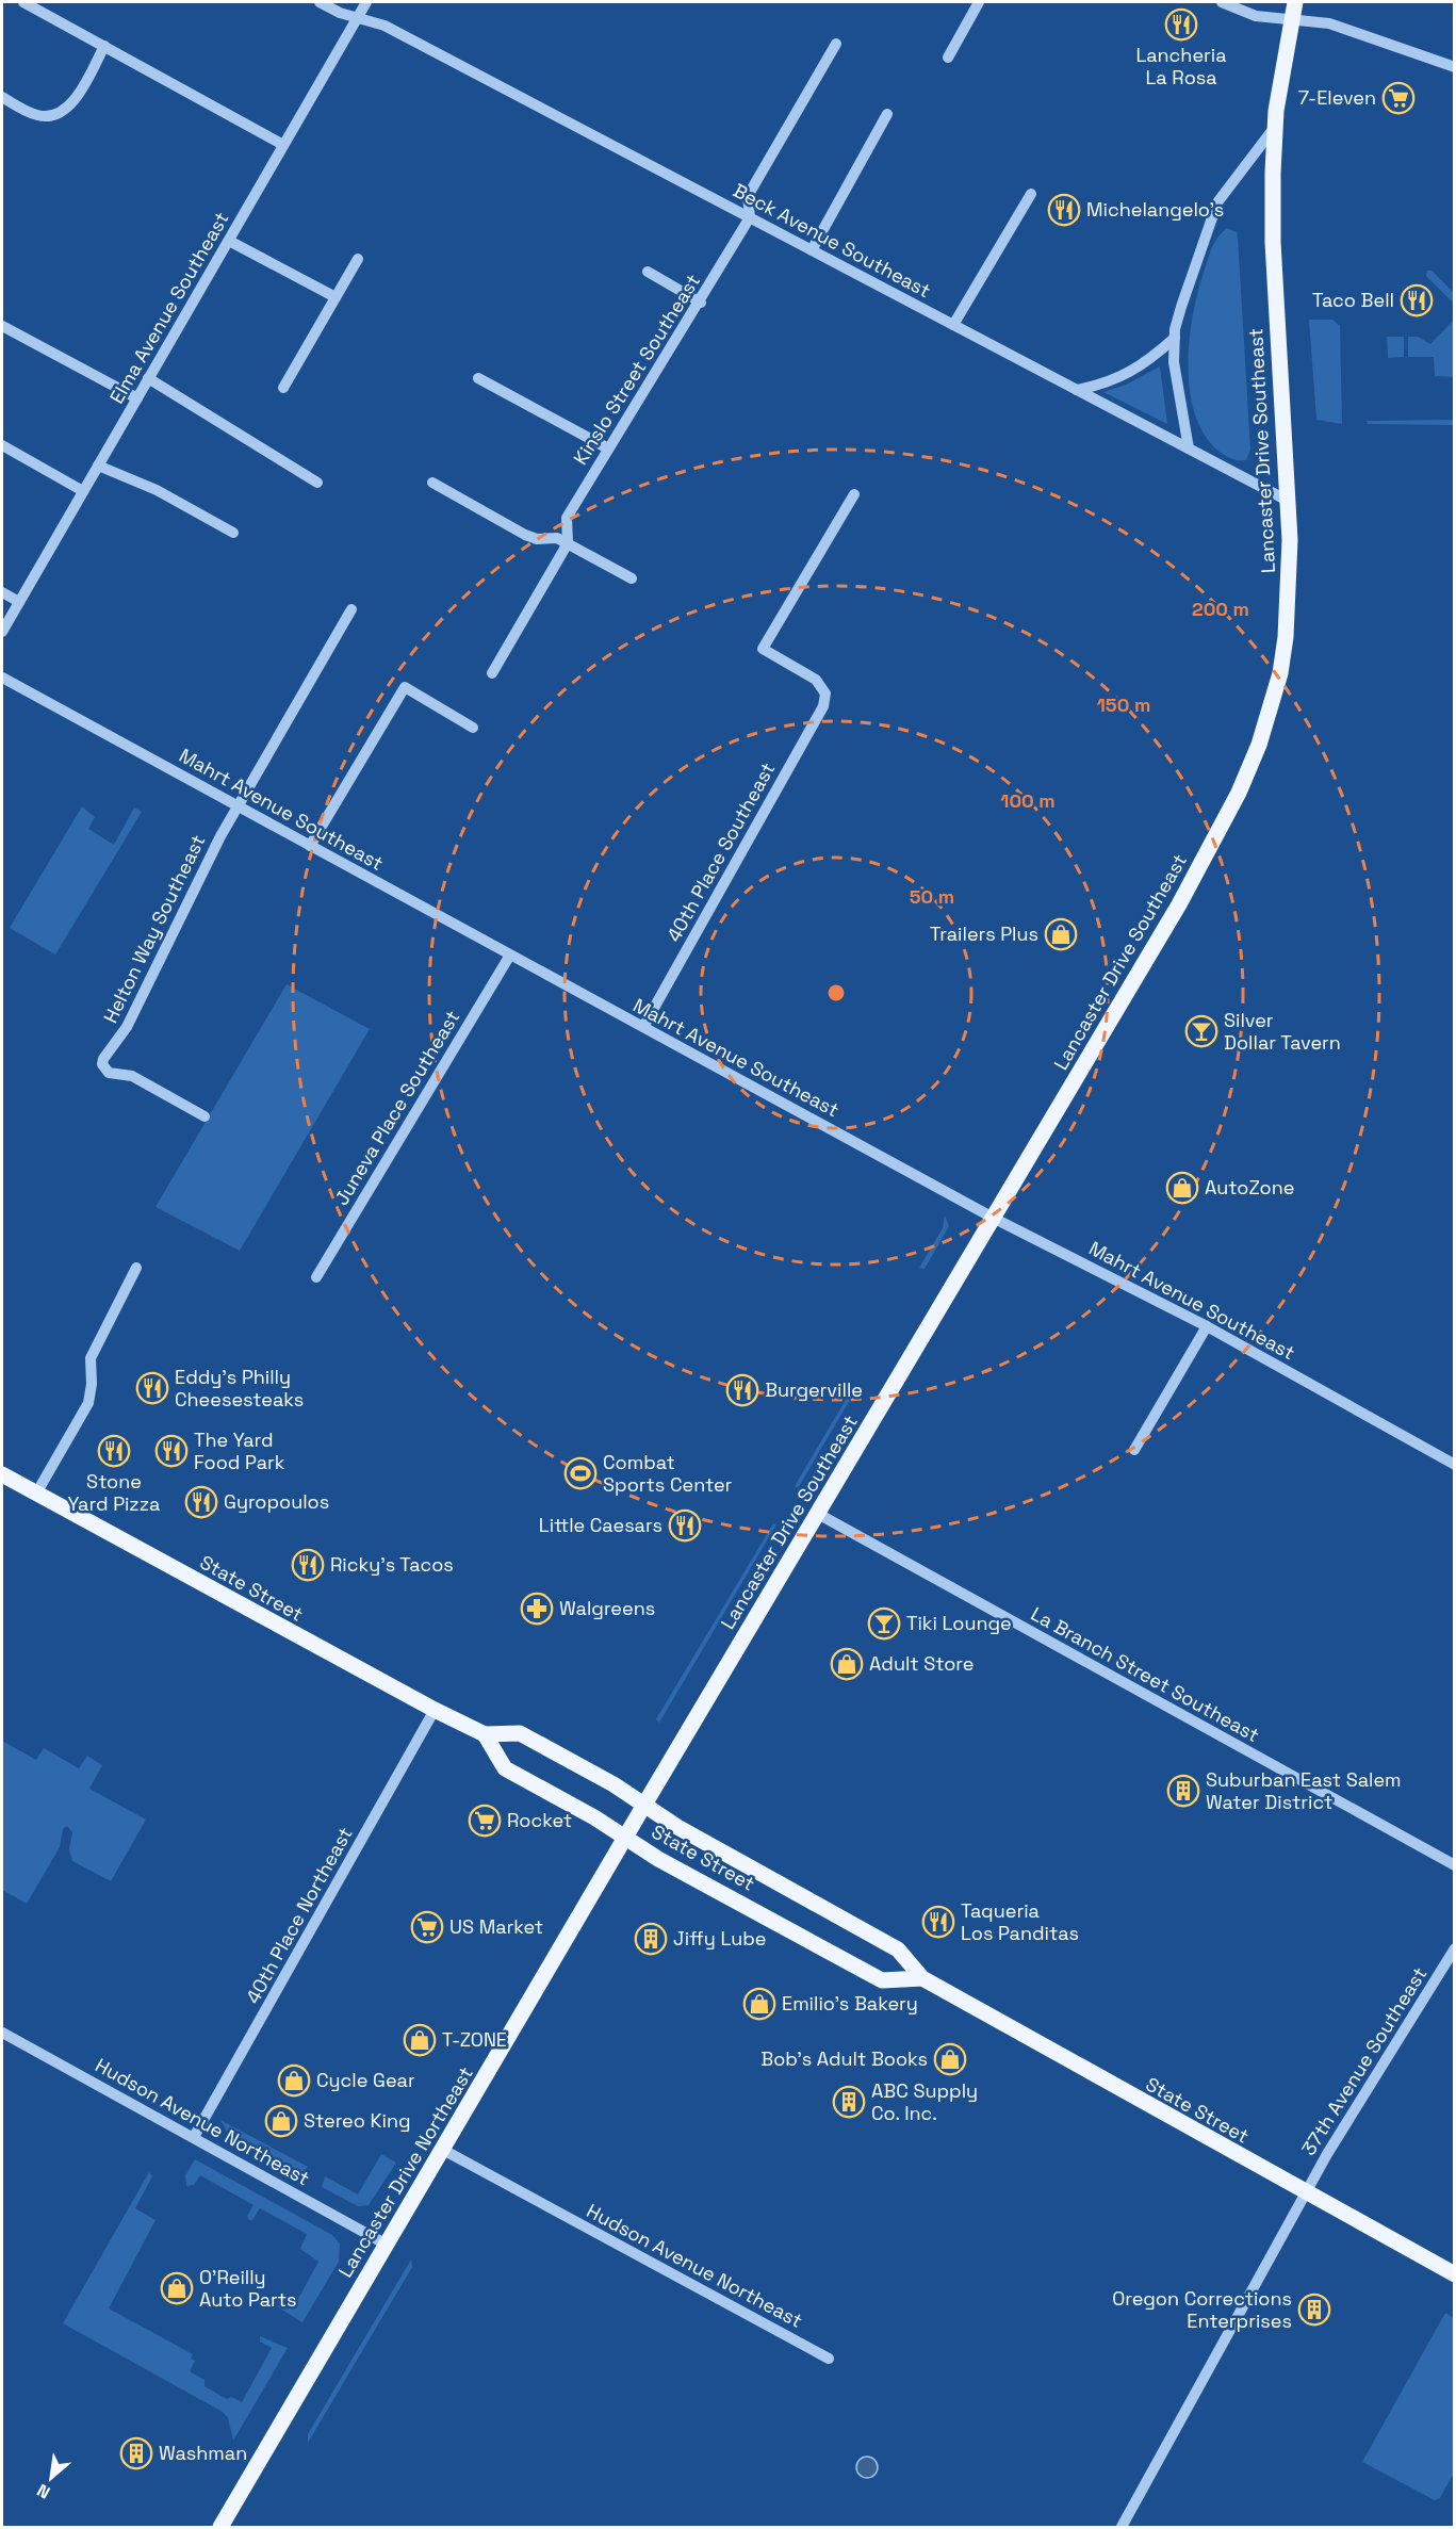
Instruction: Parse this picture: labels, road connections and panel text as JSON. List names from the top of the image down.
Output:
{
  "streets": {
    "main road": ["Lancaster Drive Southeast", "State Street", "Lancaster Drive Northeast"],
    "street": [
      "Beck Avenue Southeast",
      "Elma Avenue Southeast",
      "Kinslo Street Southeast",
      "Mahrt Avenue Southeast",
      "40th Place Southeast",
      "Helton Way Southeast",
      "Juneva Place Southeast",
      "La Branch Street Southeast",
      "40th Place Northeast",
      "37th Avenue Southeast",
      "Hudson Avenue Northeast"
    ]
  },
  "crossings": [
    ["Beck Avenue Southeast", "Elma Avenue Southeast"],
    ["Beck Avenue Southeast", "Kinslo Street Southeast"],
    ["Beck Avenue Southeast", "Lancaster Drive Southeast"],
    ["Lancaster Drive Southeast", "Mahrt Avenue Southeast"],
    ["Lancaster Drive Southeast", "State Street"],
    ["Lancaster Drive Southeast", "La Branch Street Southeast"],
    ["Lancaster Drive Southeast", "Lancaster Drive Northeast"],
    ["Mahrt Avenue Southeast", "40th Place Southeast"],
    ["Mahrt Avenue Southeast", "Helton Way Southeast"],
    ["Mahrt Avenue Southeast", "Juneva Place Southeast"],
    ["State Street", "40th Place Northeast"],
    ["State Street", "37th Avenue Southeast"],
    ["State Street", "Lancaster Drive Northeast"],
    ["40th Place Northeast", "Hudson Avenue Northeast"],
    ["Hudson Avenue Northeast", "Lancaster Drive Northeast"]
  ],
  "places": {
    "restaurant": [
      "Lancheria La Rosa",
      "Michelangelo's",
      "Taco Bell",
      "Eddy's Philly Cheesesteaks",
      "Burgerville",
      "Stone Yard Pizza",
      "The Yard Food Park",
      "Gyropoulos",
      "Little Caesars",
      "Ricky's Tacos",
      "Taqueria Los Panditas"
    ],
    "supermarket": ["7-Eleven", "Rocket", "US Market"],
    "shop": [
      "Trailers Plus",
      "AutoZone",
      "Adult Store",
      "Emilio's Bakery",
      "T-ZONE",
      "Bob's Adult Books",
      "Cycle Gear",
      "Stereo King",
      "O'Reilly Auto Parts"
    ],
    "bar": ["Silver Dollar Tavern", "Tiki Lounge"],
    "sports": ["Combat Sports Center"],
    "pharmacy": ["Walgreens"],
    "building": [
      "Suburban East Salem Water District",
      "Jiffy Lube",
      "ABC Supply Co. Inc.",
      "Oregon Corrections Enterprises",
      "Washman"
    ]
  },
  "north": "bottom left",
  "rings": [
    "200 m",
    "150 m",
    "100 m",
    "50 m"
  ]
}
